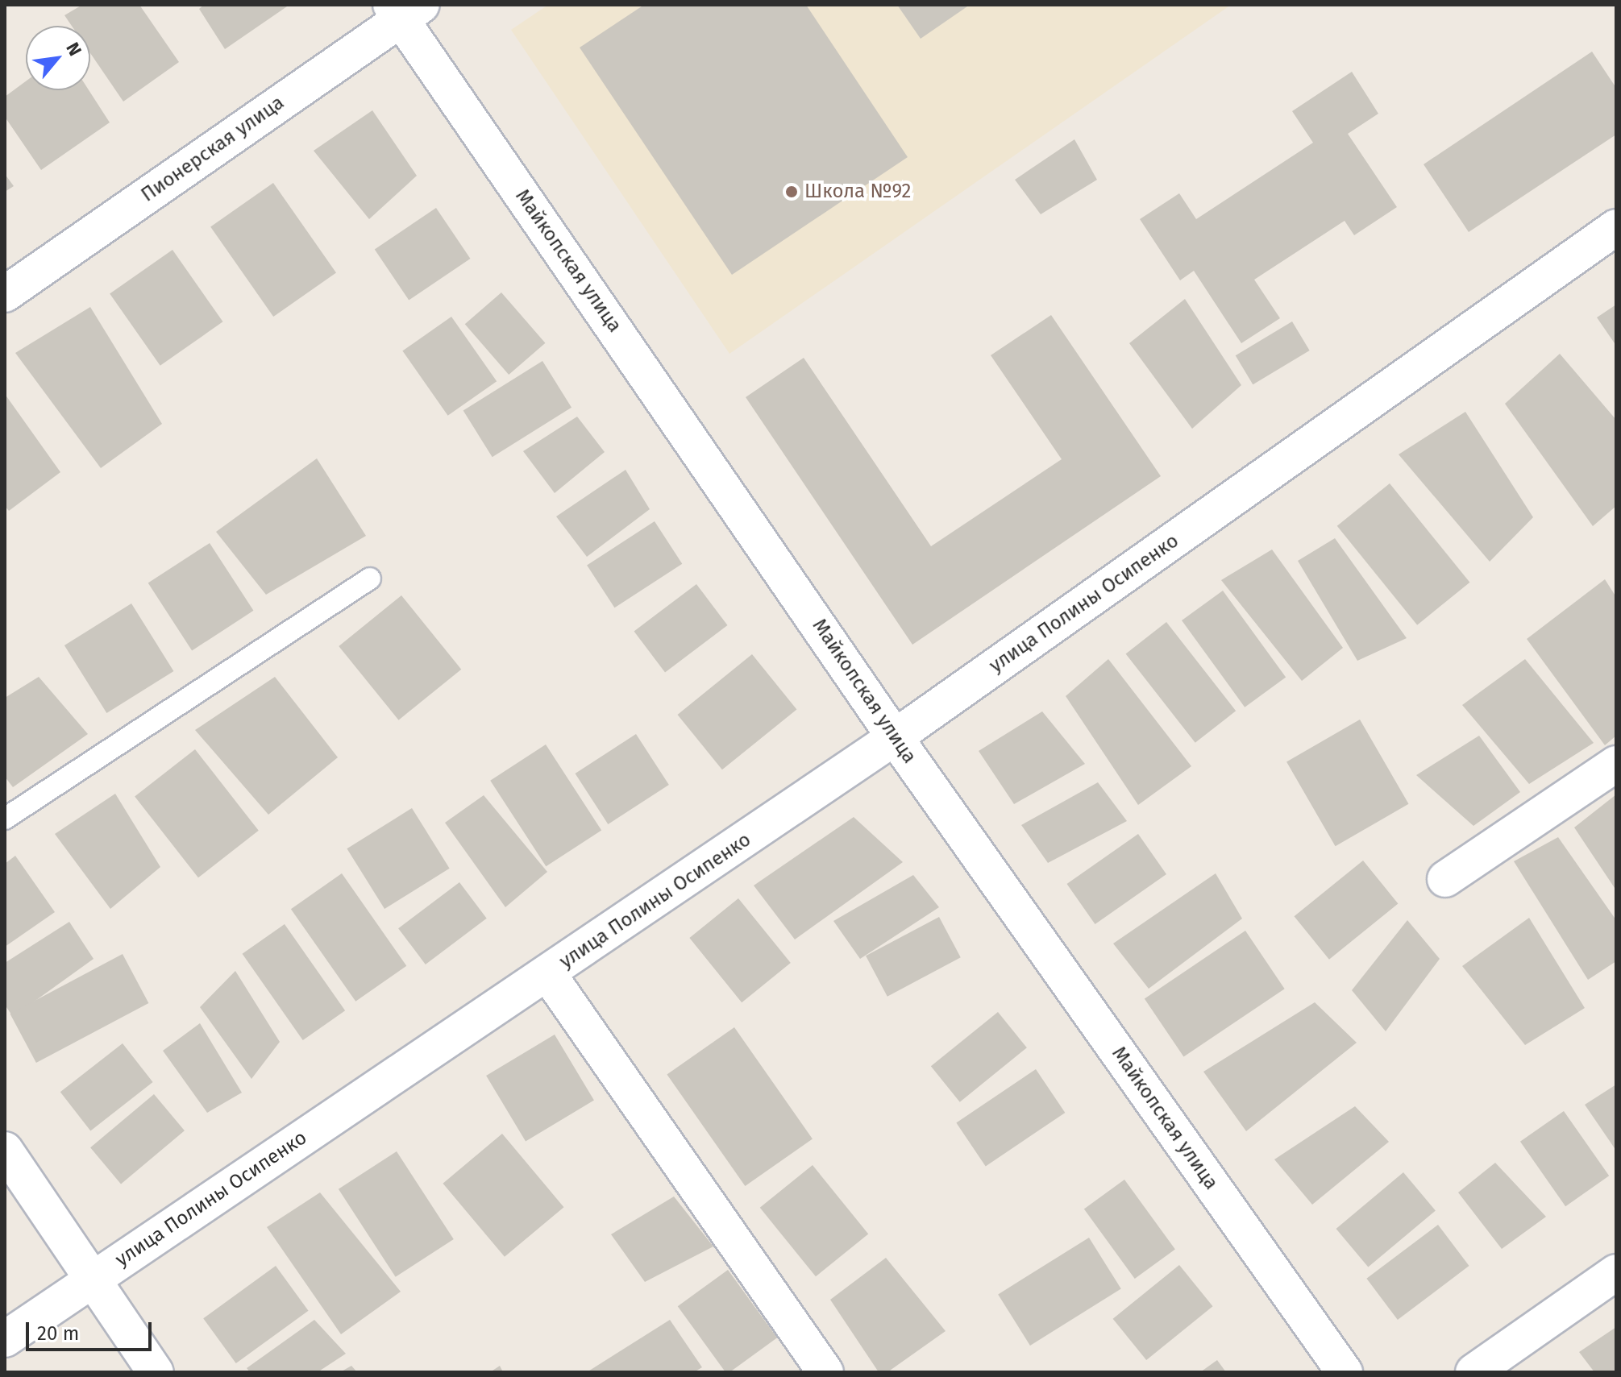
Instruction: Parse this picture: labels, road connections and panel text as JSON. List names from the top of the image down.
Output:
{
  "streets": {
    "street": ["Пионерская улица", "Майкопская улица", "улица Полины Осипенко"]
  },
  "crossings": [
    ["Пионерская улица", "Майкопская улица"],
    ["Майкопская улица", "улица Полины Осипенко"]
  ],
  "places": ["Школа №92"],
  "scale_bar": "20 m",
  "north": "top right"
}
